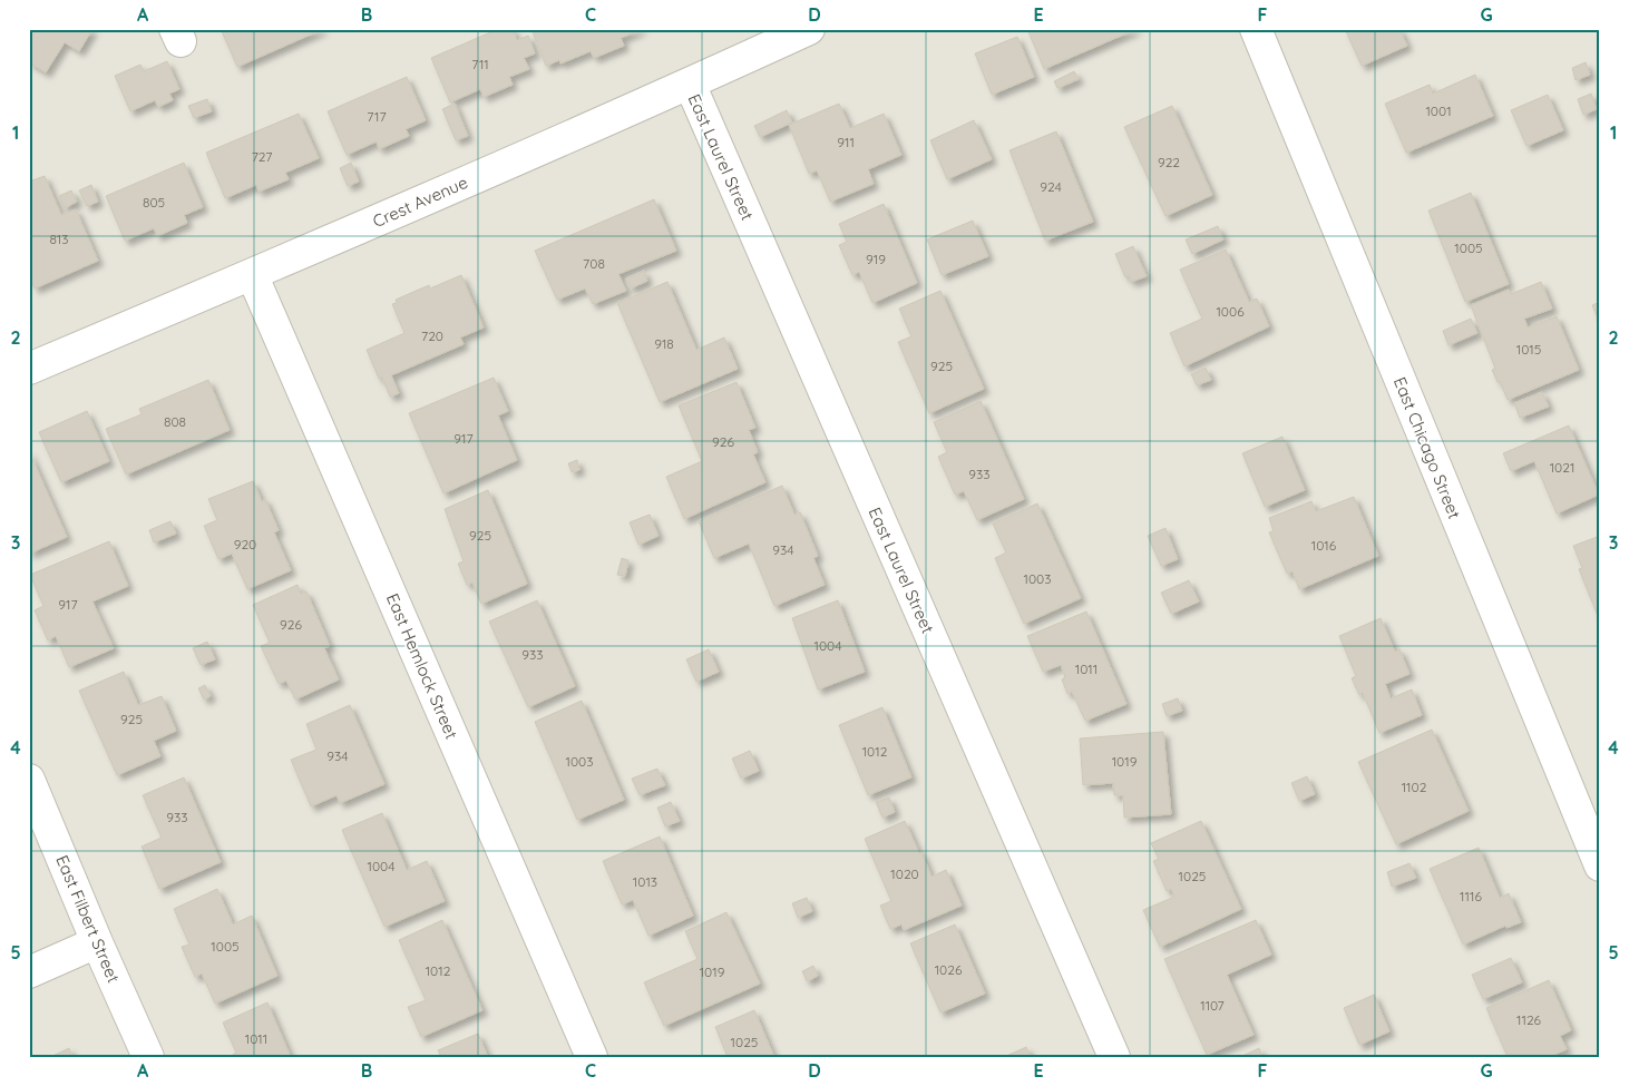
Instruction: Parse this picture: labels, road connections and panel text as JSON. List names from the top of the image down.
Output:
{
  "streets": {
    "street": [
      "East Laurel Street",
      "Crest Avenue",
      "East Chicago Street",
      "East Hemlock Street",
      "East Filbert Street"
    ]
  },
  "crossings": [
    ["East Laurel Street", "Crest Avenue"],
    ["Crest Avenue", "East Hemlock Street"]
  ],
  "house_numbers": [
    "711",
    "1001",
    "717",
    "911",
    "727",
    "922",
    "924",
    "805",
    "813",
    "1005",
    "919",
    "708",
    "1006",
    "720",
    "918",
    "1015",
    "925",
    "808",
    "917",
    "926",
    "1021",
    "933",
    "925",
    "920",
    "1016",
    "934",
    "1003",
    "917",
    "926",
    "1004",
    "933",
    "1011",
    "925",
    "1012",
    "934",
    "1003",
    "1019",
    "1102",
    "933",
    "1004",
    "1020",
    "1025",
    "1013",
    "1116",
    "1005",
    "1026",
    "1012",
    "1019",
    "1107",
    "1126",
    "1011",
    "1025"
  ],
  "grid": {
    "columns": [
      "A",
      "B",
      "C",
      "D",
      "E",
      "F",
      "G"
    ],
    "rows": [
      "1",
      "2",
      "3",
      "4",
      "5"
    ]
  }
}
